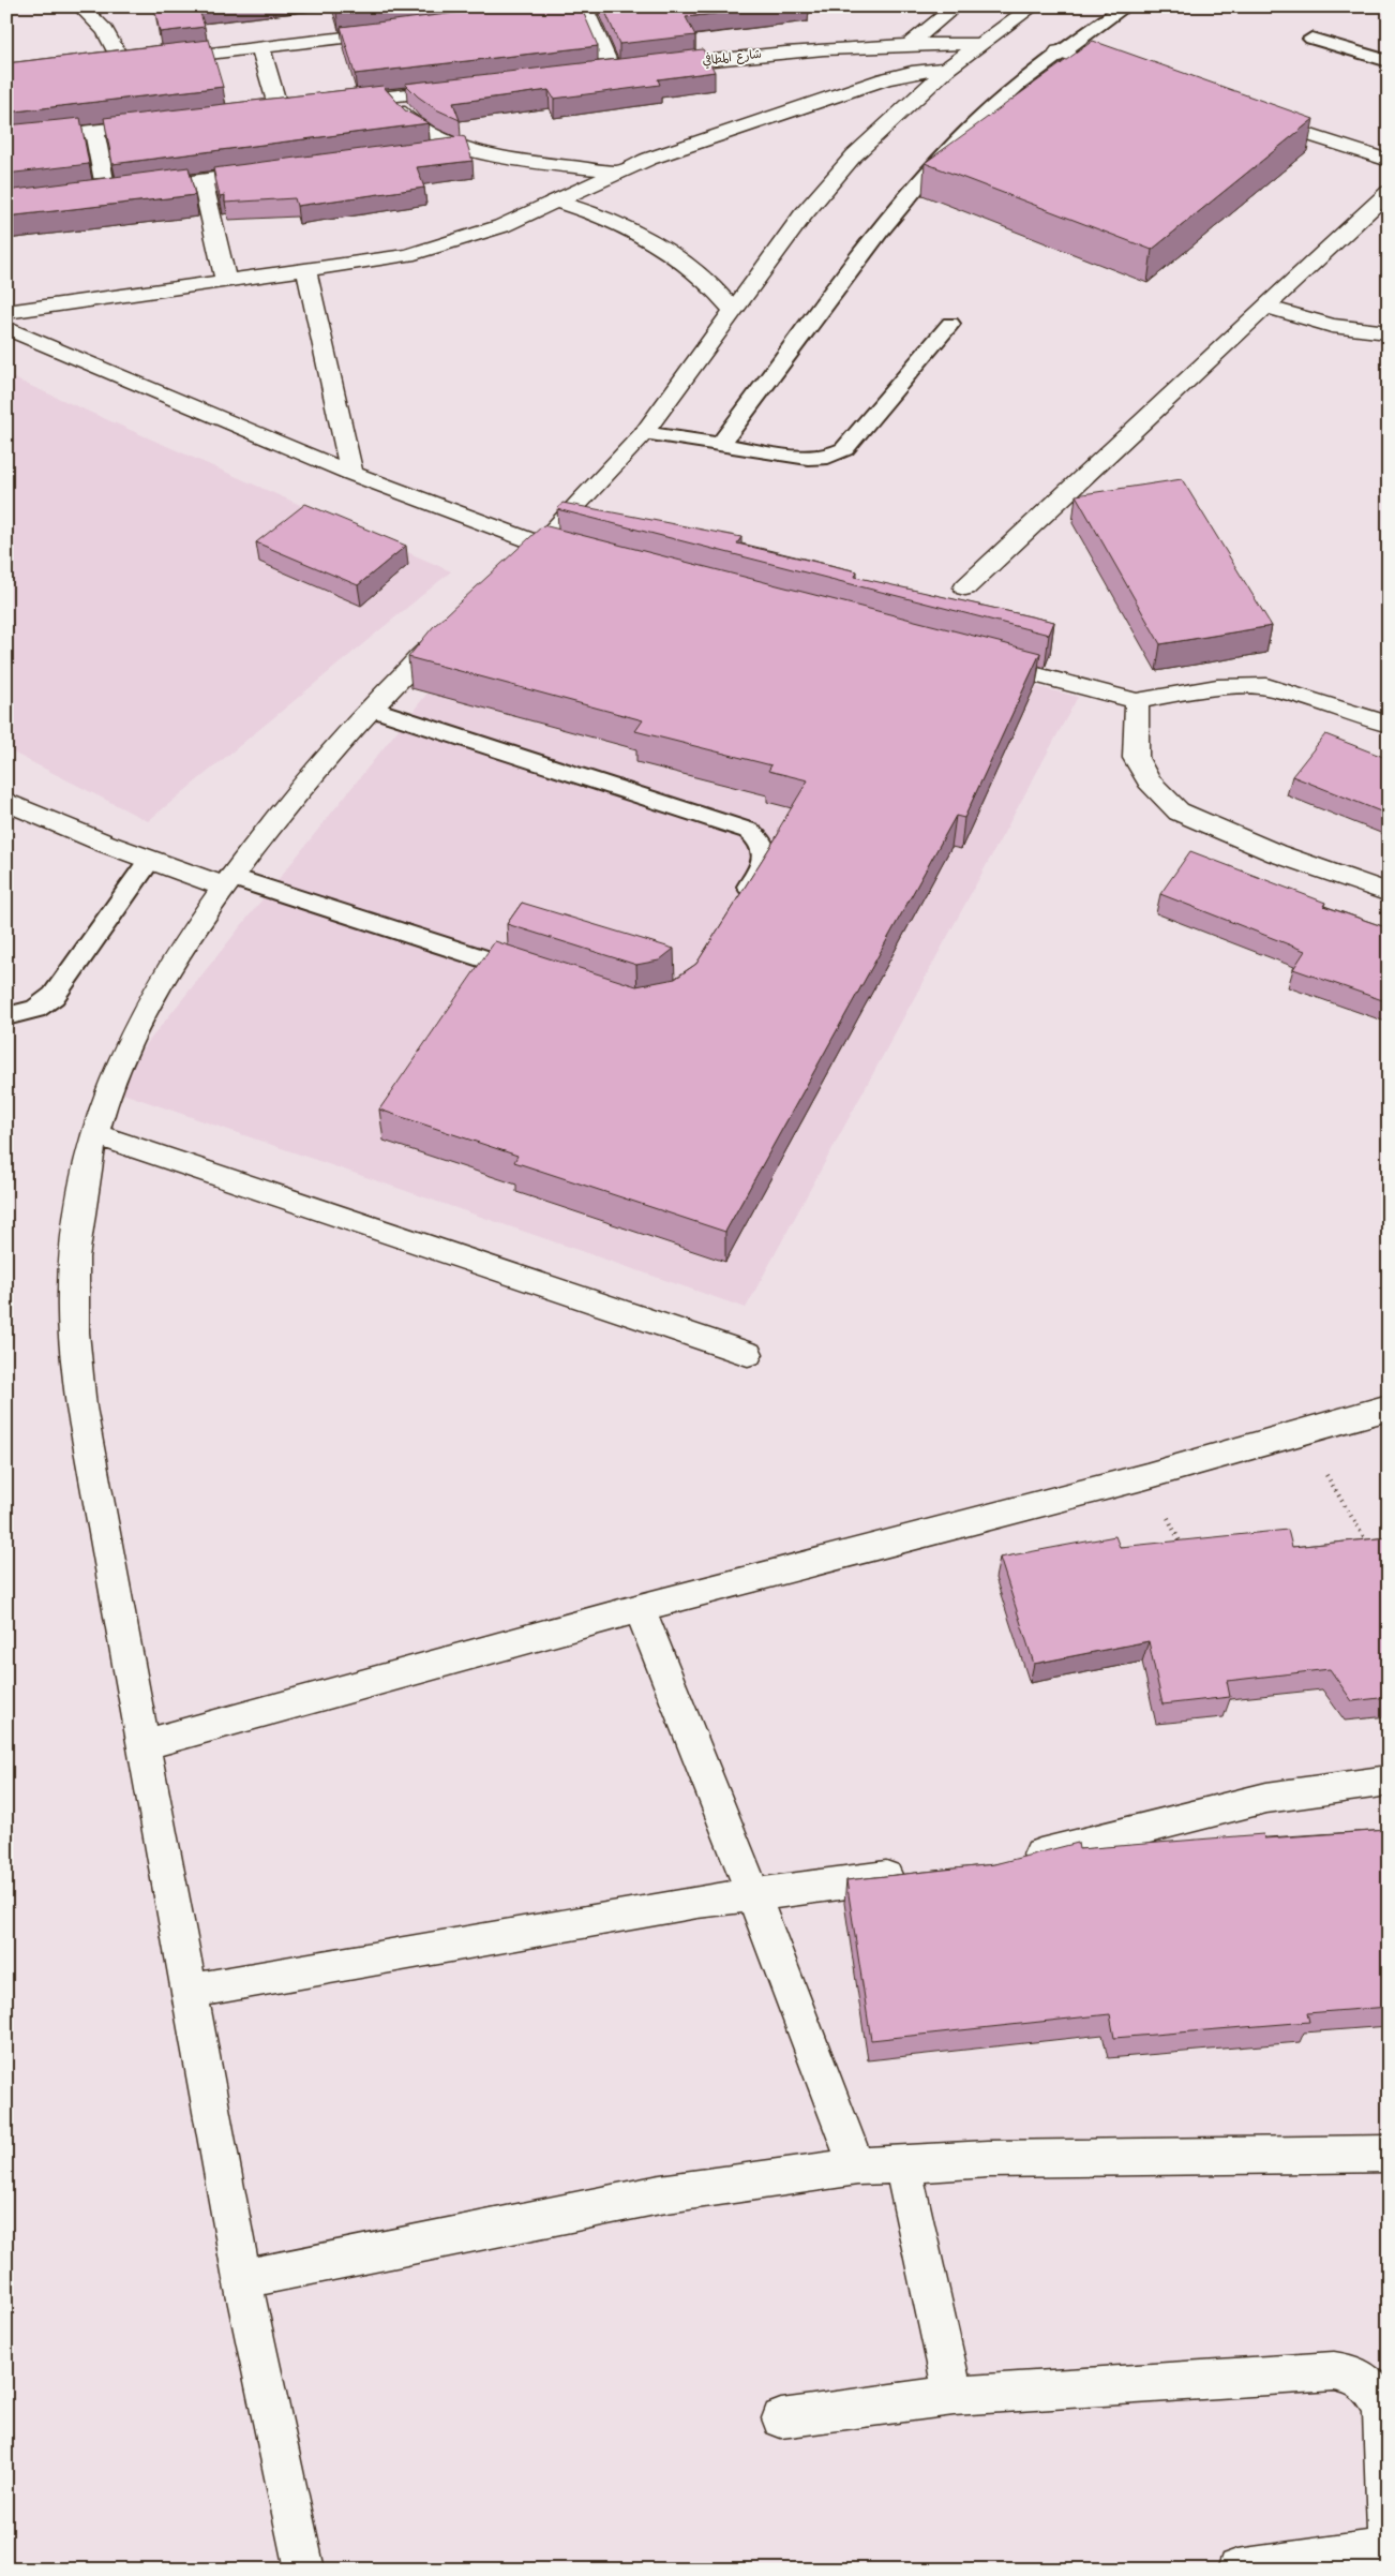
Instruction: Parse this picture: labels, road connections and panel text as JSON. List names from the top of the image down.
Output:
{
  "streets": {
    "street": ["شارع المطافي"]
  }
}
